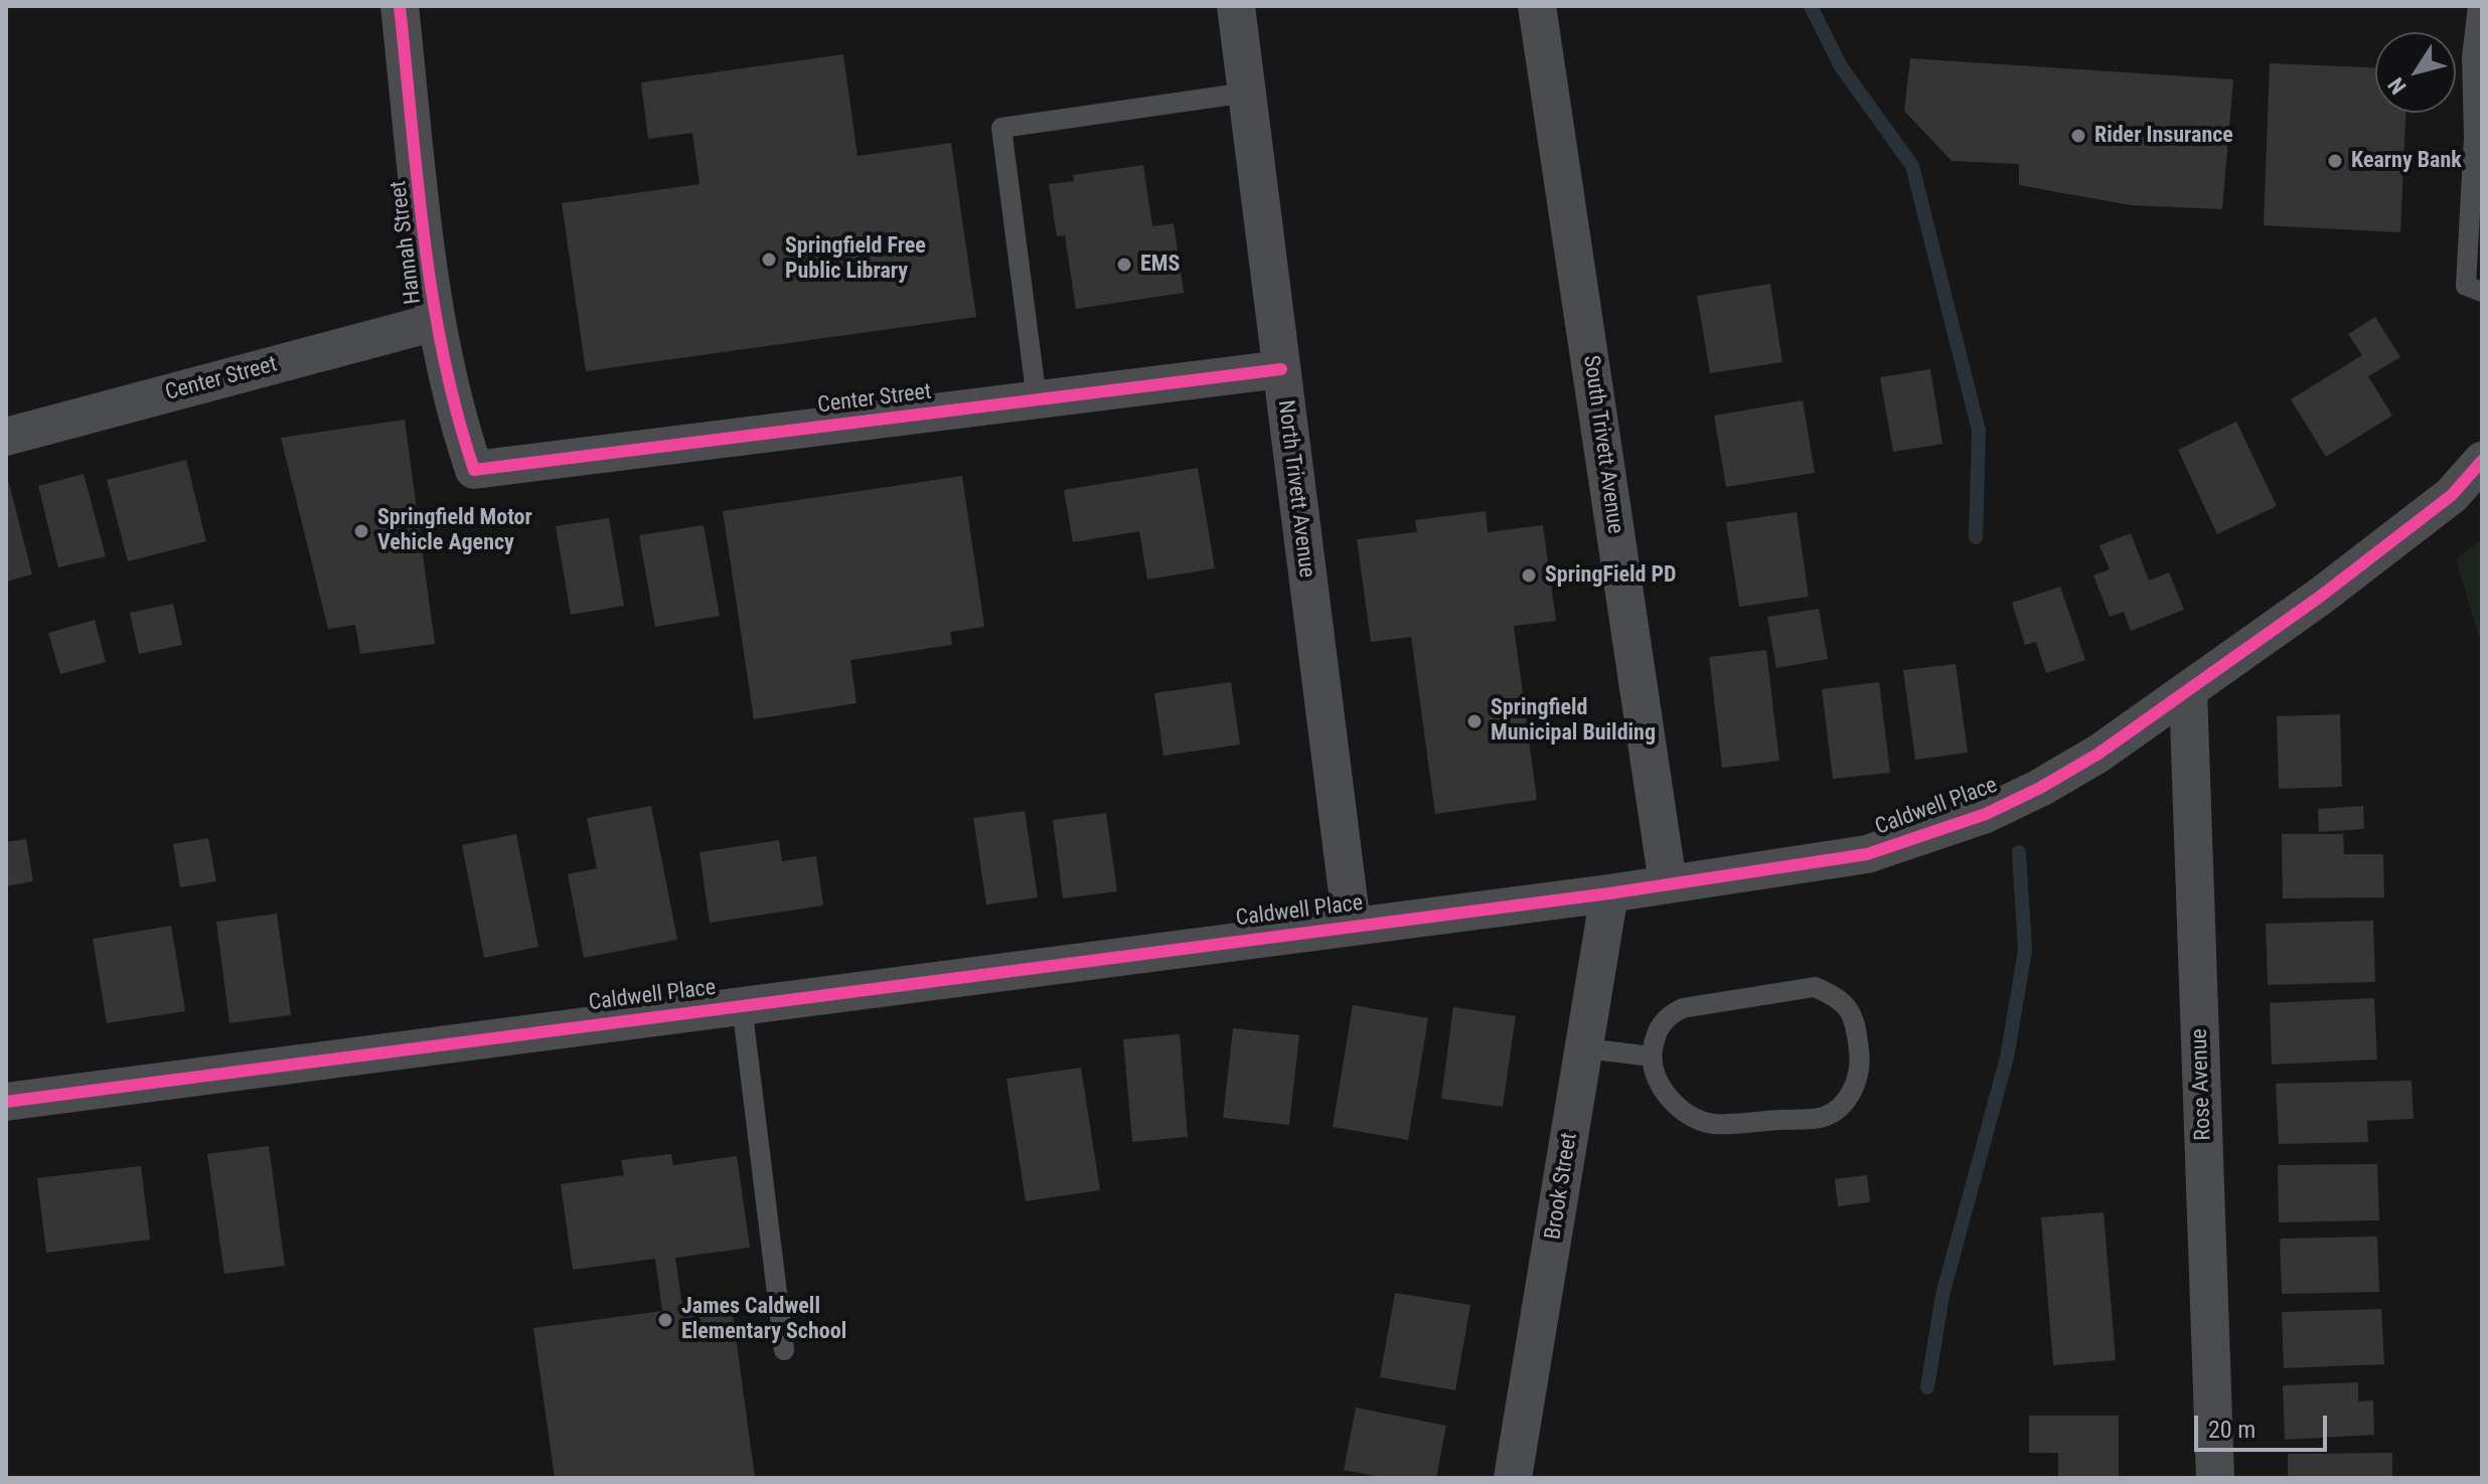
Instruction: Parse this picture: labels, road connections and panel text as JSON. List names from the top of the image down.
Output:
{
  "streets": {
    "street": [
      "Hannah Street",
      "Center Street",
      "South Trivett Avenue",
      "North Trivett Avenue",
      "Caldwell Place",
      "Rose Avenue",
      "Brook Street"
    ]
  },
  "crossings": [
    ["Hannah Street", "Center Street"],
    ["Center Street", "North Trivett Avenue"],
    ["South Trivett Avenue", "Caldwell Place"],
    ["North Trivett Avenue", "Caldwell Place"],
    ["Caldwell Place", "Rose Avenue"],
    ["Caldwell Place", "Brook Street"]
  ],
  "places": [
    "Rider Insurance",
    "Kearny Bank",
    "Springfield Free Public Library",
    "EMS",
    "Springfield Motor Vehicle Agency",
    "SpringField PD",
    "Springfield Municipal Building",
    "James Caldwell Elementary School"
  ],
  "scale_bar": "20 m",
  "north": "bottom left"
}
